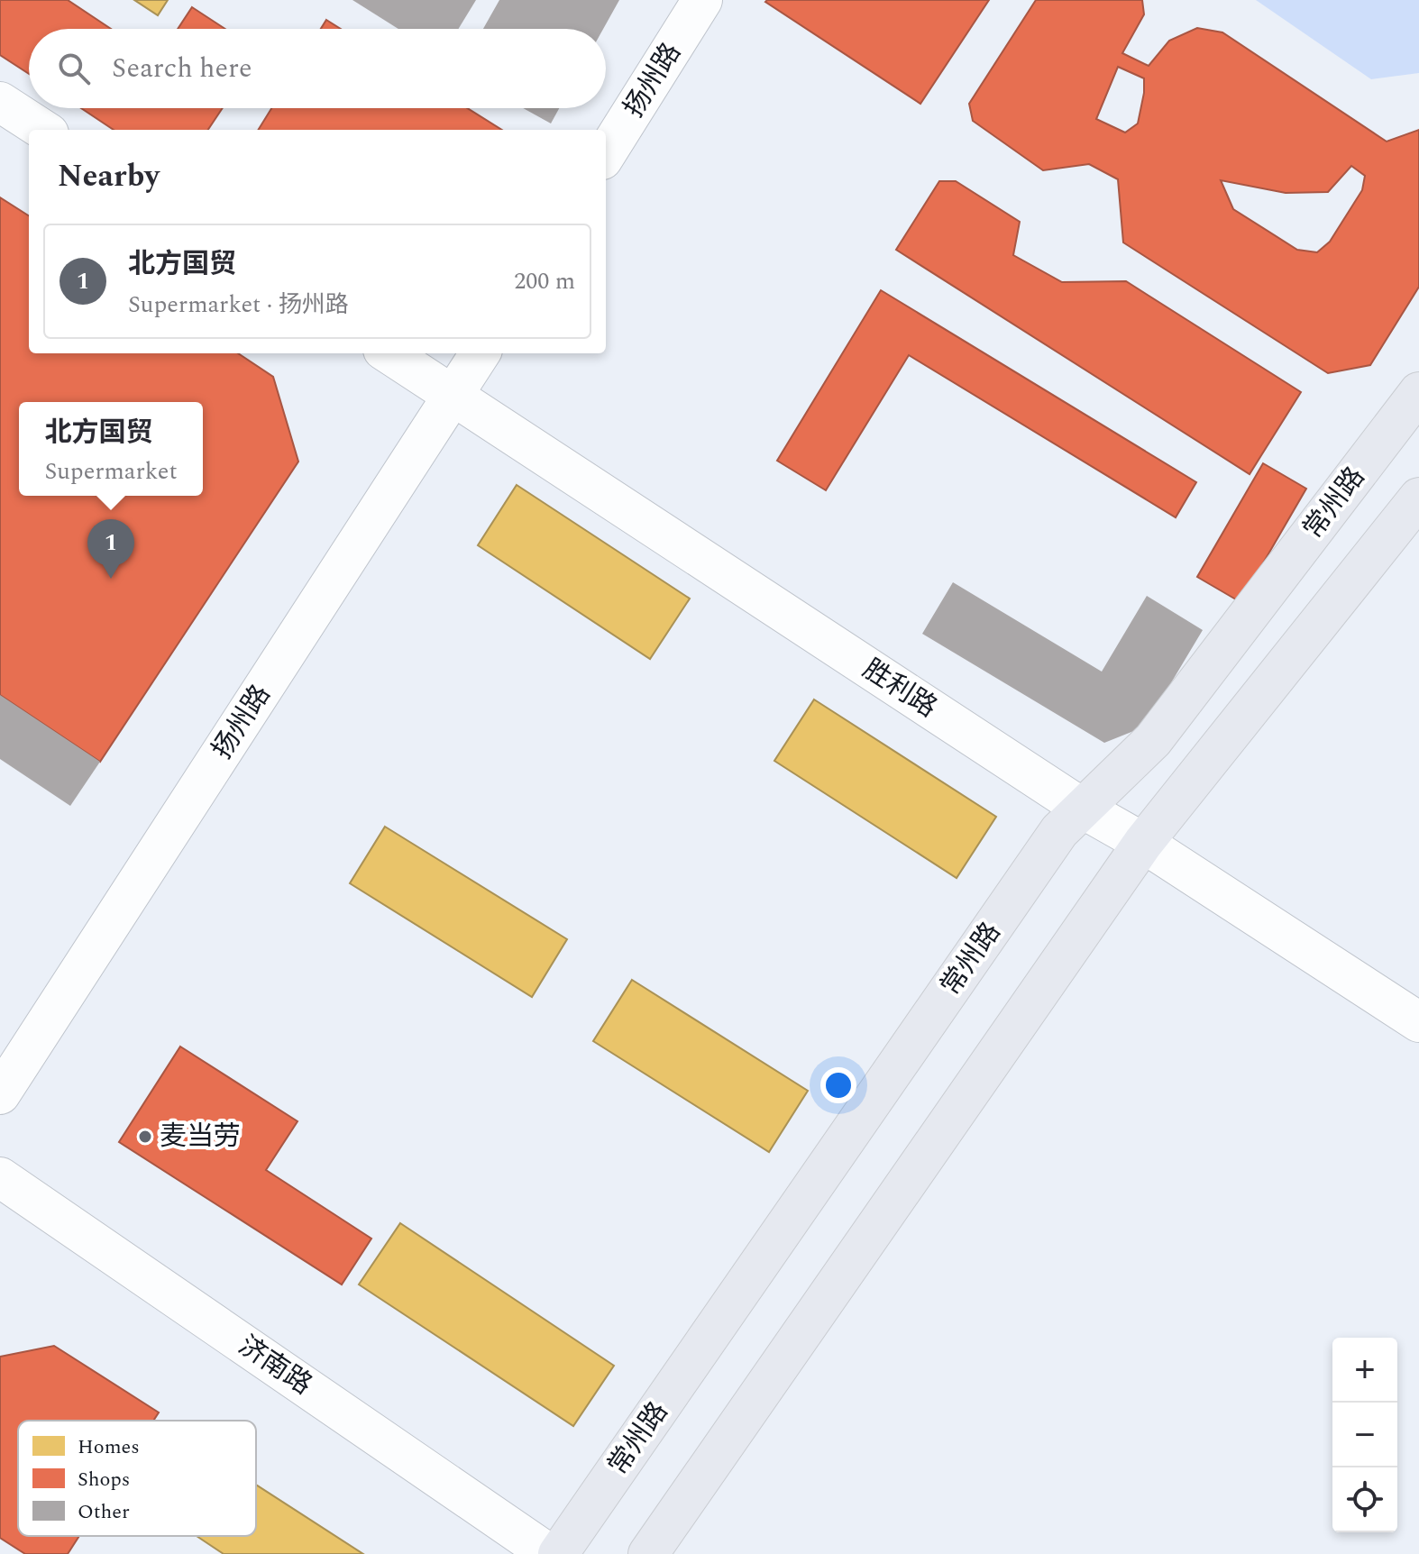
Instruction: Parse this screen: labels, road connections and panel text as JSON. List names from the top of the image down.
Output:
{
  "streets": {
    "main road": ["常州路"],
    "street": ["扬州路", "胜利路", "济南路"]
  },
  "crossings": [
    ["扬州路", "胜利路"],
    ["常州路", "胜利路"]
  ],
  "places": ["麦当劳"],
  "legend": ["Homes", "Shops", "Other"],
  "page": {
    "search": "Search here",
    "heading": "Nearby",
    "list": [
      {
        "mark": "1",
        "name": "北方国贸",
        "note": "Supermarket · 扬州路",
        "value": "200 m"
      }
    ],
    "popup": ["北方国贸", "Supermarket"],
    "pins": "1",
    "map_buttons": ["+", "−"]
  }
}
